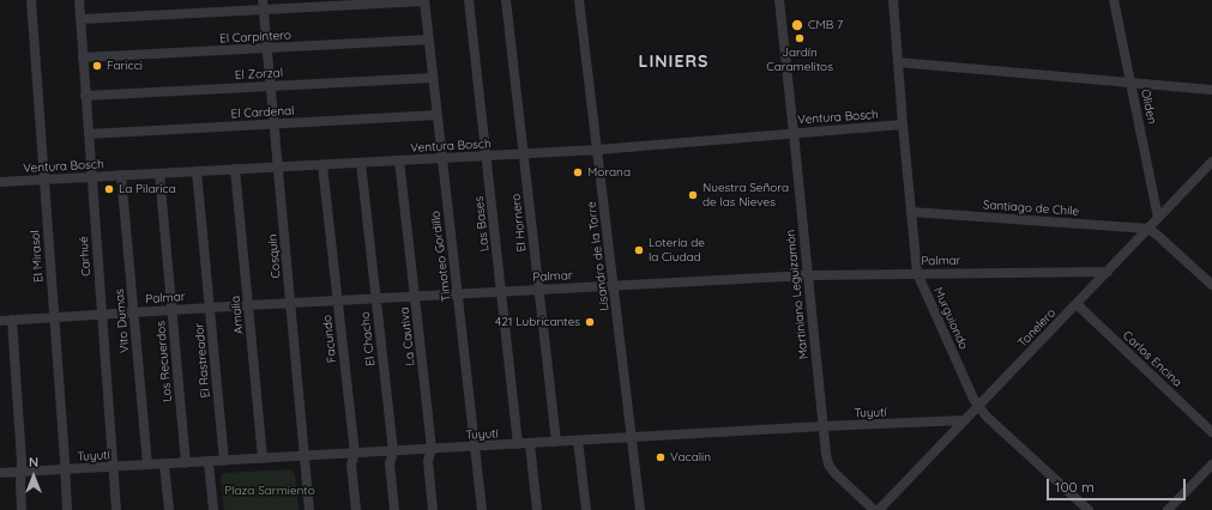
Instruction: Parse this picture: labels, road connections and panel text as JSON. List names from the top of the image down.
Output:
{
  "streets": {
    "street": [
      "El Carpintero",
      "El Zorzal",
      "Oliden",
      "El Cardenal",
      "Ventura Bosch",
      "Santiago de Chile",
      "El Hornero",
      "Las Bases",
      "El Mirasol",
      "Carhué",
      "Cosquín",
      "Timoteo Gordillo",
      "Lisandro de la Torre",
      "Palmar",
      "Martiniano Leguizamón",
      "Amalia",
      "Murguiondo",
      "Vito Dumas",
      "Tonelero",
      "La Cautiva",
      "Facundo",
      "El Chacho",
      "Carlos Encina",
      "El Rastreador",
      "Los Recuerdos",
      "Tuyutí"
    ]
  },
  "crossings": [
    ["El Carpintero", "Carhué"],
    ["El Carpintero", "Cosquín"],
    ["El Carpintero", "Timoteo Gordillo"],
    ["El Zorzal", "Carhué"],
    ["El Zorzal", "Cosquín"],
    ["El Zorzal", "Timoteo Gordillo"],
    ["Oliden", "Tonelero"],
    ["El Cardenal", "Carhué"],
    ["El Cardenal", "Cosquín"],
    ["El Cardenal", "Timoteo Gordillo"],
    ["Ventura Bosch", "El Hornero"],
    ["Ventura Bosch", "Las Bases"],
    ["Ventura Bosch", "El Mirasol"],
    ["Ventura Bosch", "Carhué"],
    ["Ventura Bosch", "Cosquín"],
    ["Ventura Bosch", "Timoteo Gordillo"],
    ["Ventura Bosch", "Lisandro de la Torre"],
    ["Ventura Bosch", "Martiniano Leguizamón"],
    ["Ventura Bosch", "Amalia"],
    ["Ventura Bosch", "Murguiondo"],
    ["Ventura Bosch", "Vito Dumas"],
    ["Ventura Bosch", "La Cautiva"],
    ["Ventura Bosch", "Facundo"],
    ["Ventura Bosch", "El Chacho"],
    ["Ventura Bosch", "El Rastreador"],
    ["Ventura Bosch", "Los Recuerdos"],
    ["Santiago de Chile", "Murguiondo"],
    ["Santiago de Chile", "Tonelero"],
    ["El Hornero", "Palmar"],
    ["El Hornero", "Tuyutí"],
    ["Las Bases", "Palmar"],
    ["Las Bases", "Tuyutí"],
    ["El Mirasol", "Palmar"],
    ["El Mirasol", "Tuyutí"],
    ["Carhué", "Palmar"],
    ["Carhué", "Tuyutí"],
    ["Cosquín", "Palmar"],
    ["Cosquín", "Tuyutí"],
    ["Timoteo Gordillo", "Palmar"],
    ["Timoteo Gordillo", "Tuyutí"],
    ["Lisandro de la Torre", "Palmar"],
    ["Lisandro de la Torre", "Tuyutí"],
    ["Palmar", "Martiniano Leguizamón"],
    ["Palmar", "Amalia"],
    ["Palmar", "Murguiondo"],
    ["Palmar", "Vito Dumas"],
    ["Palmar", "Tonelero"],
    ["Palmar", "La Cautiva"],
    ["Palmar", "Facundo"],
    ["Palmar", "El Chacho"],
    ["Palmar", "El Rastreador"],
    ["Palmar", "Los Recuerdos"],
    ["Martiniano Leguizamón", "Tuyutí"],
    ["Amalia", "Tuyutí"],
    ["Murguiondo", "Tonelero"],
    ["Vito Dumas", "Tuyutí"],
    ["Tonelero", "Carlos Encina"],
    ["Tonelero", "Tuyutí"],
    ["La Cautiva", "Tuyutí"],
    ["Facundo", "Tuyutí"],
    ["El Chacho", "Tuyutí"],
    ["El Rastreador", "Tuyutí"],
    ["Los Recuerdos", "Tuyutí"]
  ],
  "districts": ["LINIERS"],
  "parks": ["Plaza Sarmiento"],
  "places": [
    "CMB 7",
    "Jardín Caramelitos",
    "Faricci",
    "Morana",
    "La Pilarica",
    "Nuestra Señora de las Nieves",
    "Lotería de la Ciudad",
    "421 Lubricantes",
    "Vacalin"
  ],
  "scale_bar": "100 m",
  "north": "top"
}
